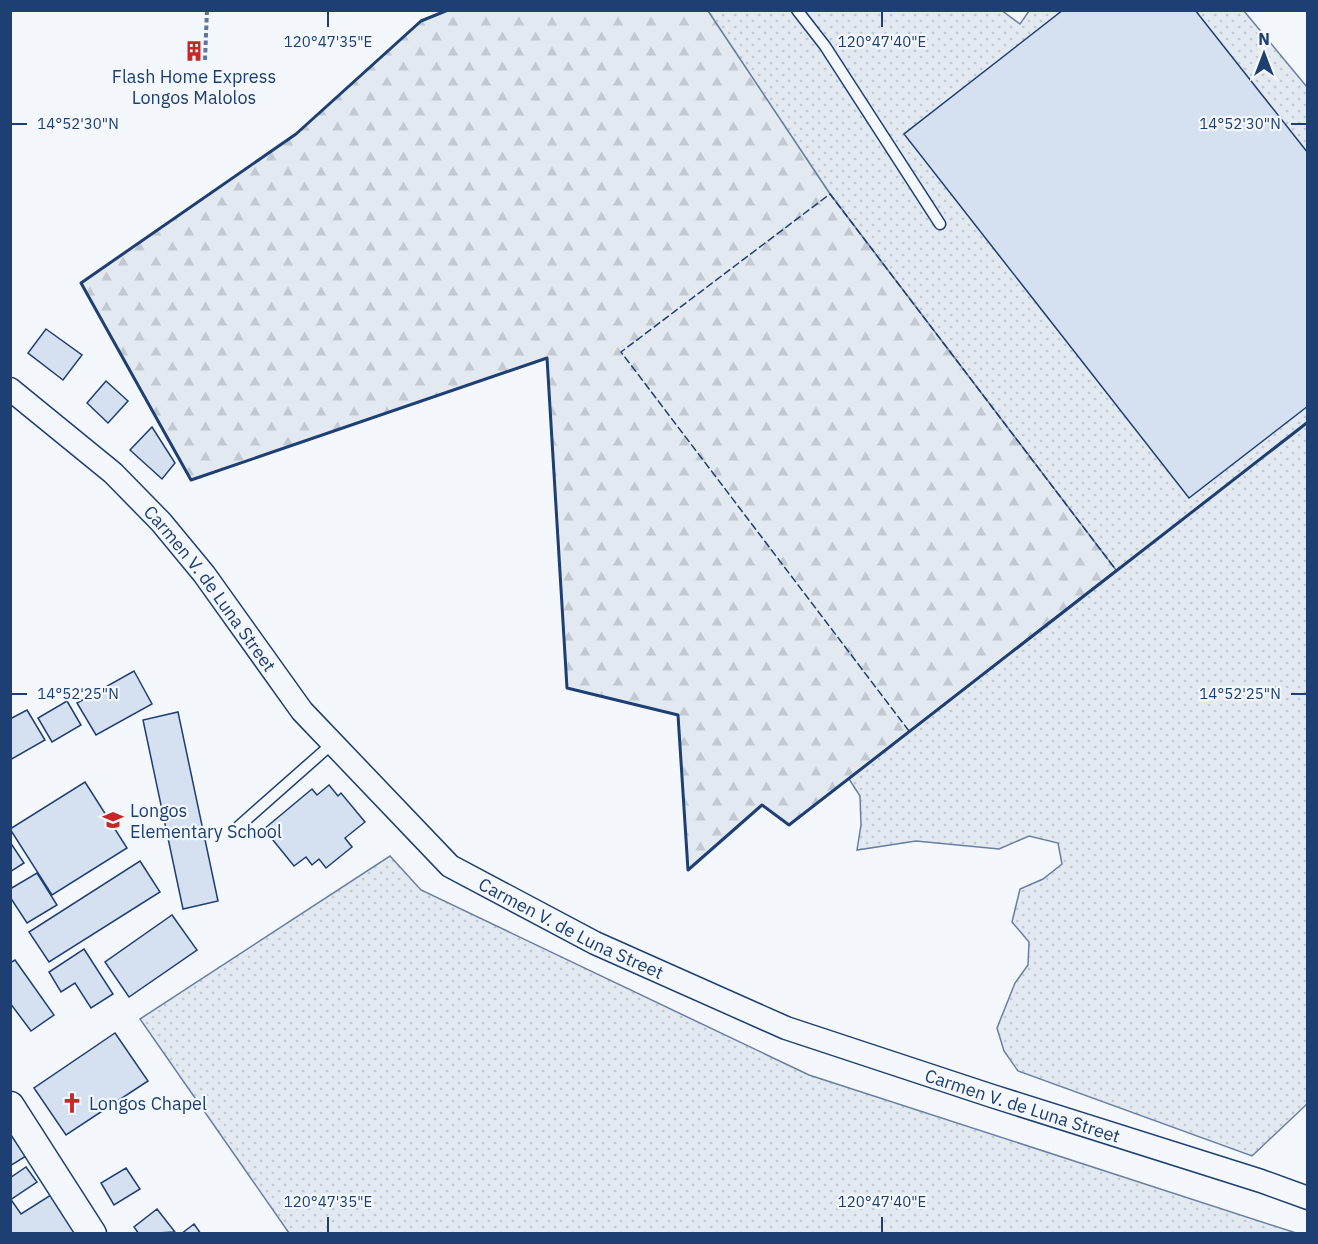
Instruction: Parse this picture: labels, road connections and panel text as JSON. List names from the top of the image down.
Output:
{
  "streets": {
    "street": ["Carmen V. de Luna Street"]
  },
  "places": {
    "building": ["Flash Home Express Longos Malolos"],
    "school or university": ["Longos Elementary School"],
    "church": ["Longos Chapel"]
  },
  "north": "top",
  "coordinates": [
    "120°47'35\"E",
    "120°47'40\"E",
    "14°52'30\"N",
    "14°52'25\"N"
  ]
}
